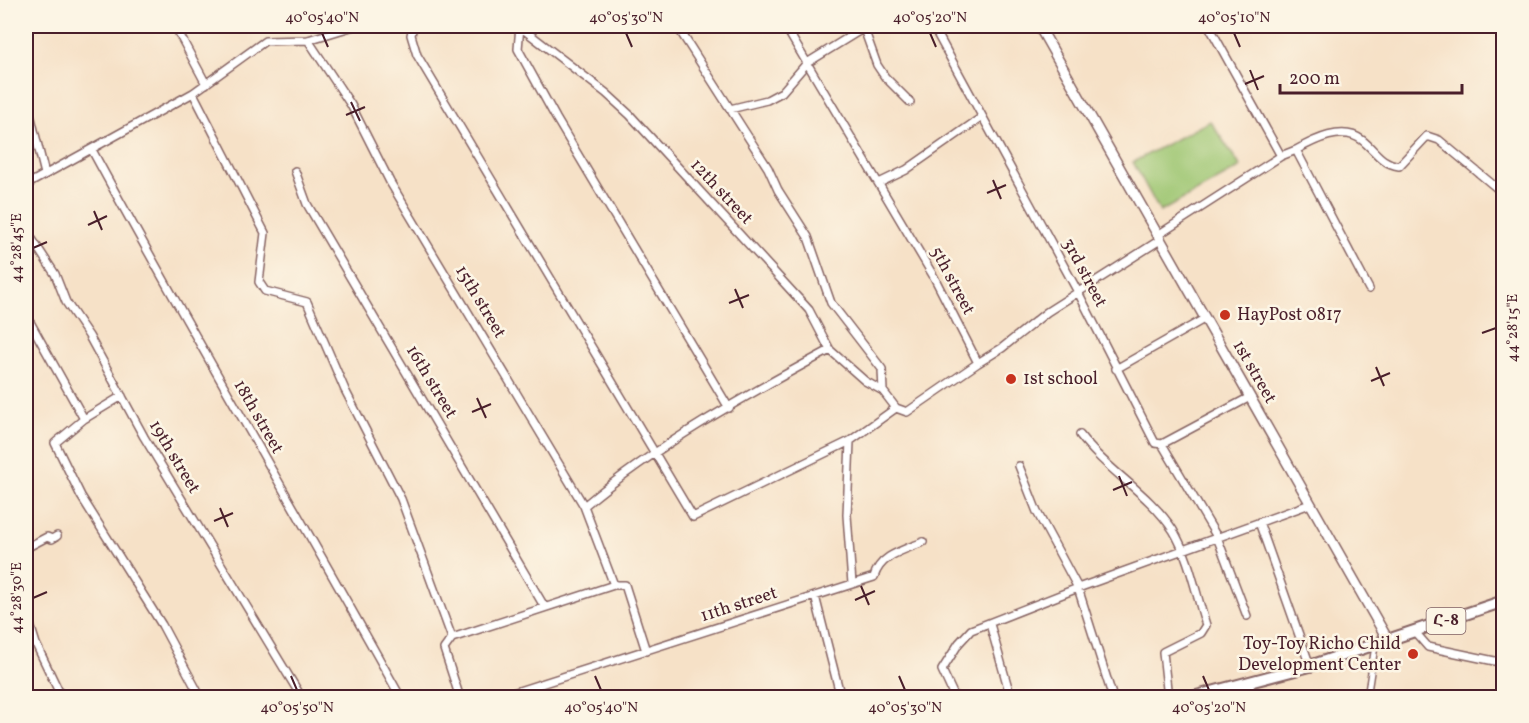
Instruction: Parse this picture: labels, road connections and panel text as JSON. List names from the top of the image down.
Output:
{
  "streets": {
    "main road": ["1st street", "Հ-8"],
    "street": [
      "12th street",
      "3rd street",
      "5th street",
      "15th street",
      "16th street",
      "18th street",
      "19th street",
      "11th street"
    ]
  },
  "crossings": [
    ["1st street", "Հ-8"]
  ],
  "places": ["HayPost 0817", "1st school", "Toy-Toy Richo Child Development Center"],
  "scale_bar": "200 m",
  "coordinates": [
    "40°05'40\"N",
    "40°05'30\"N",
    "40°05'20\"N",
    "40°05'10\"N",
    "44°28'45\"E",
    "44°28'15\"E",
    "44°28'30\"E",
    "40°05'50\"N"
  ]
}
